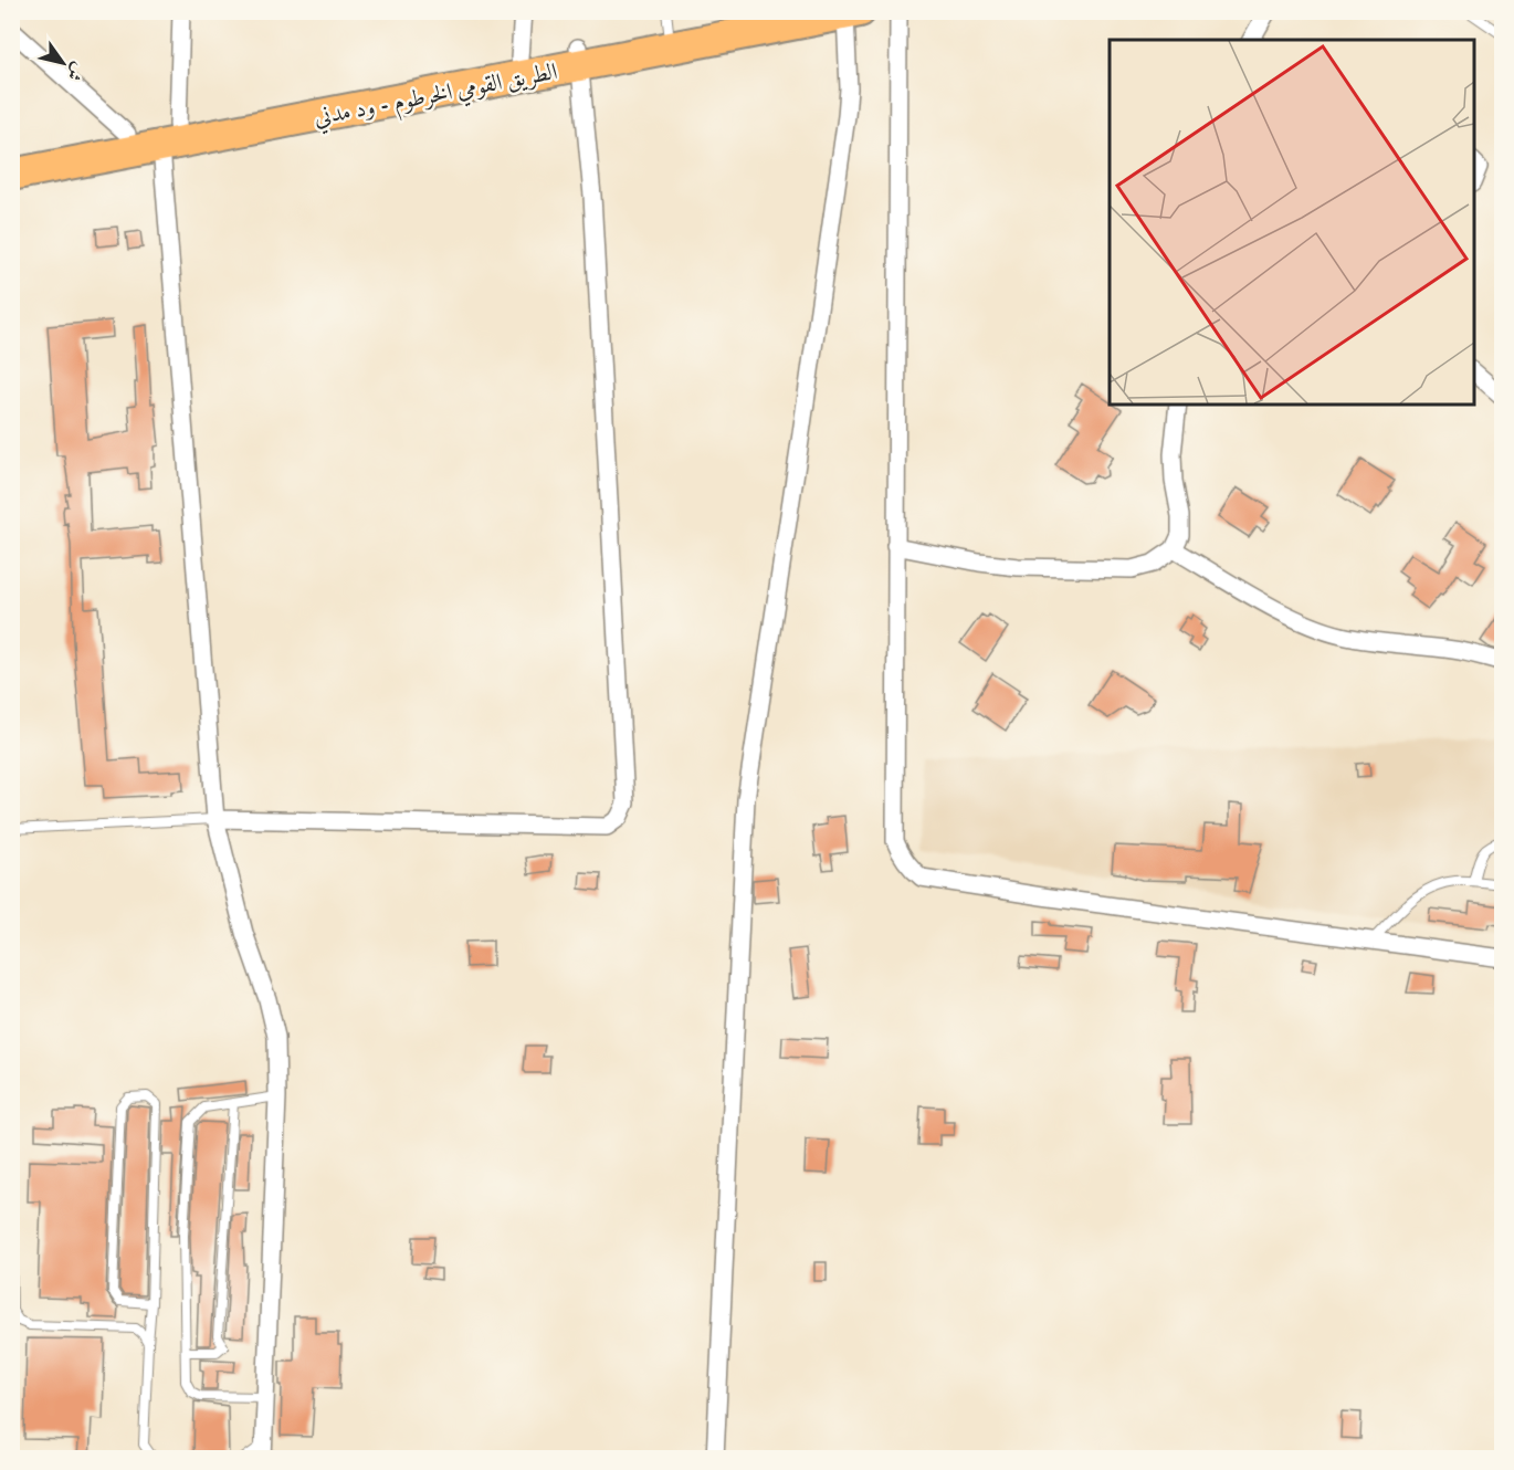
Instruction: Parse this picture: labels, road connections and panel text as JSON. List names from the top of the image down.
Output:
{
  "streets": {
    "highway": ["الطريق القومي الخرطوم - ود مدني"]
  },
  "north": "bottom right"
}
